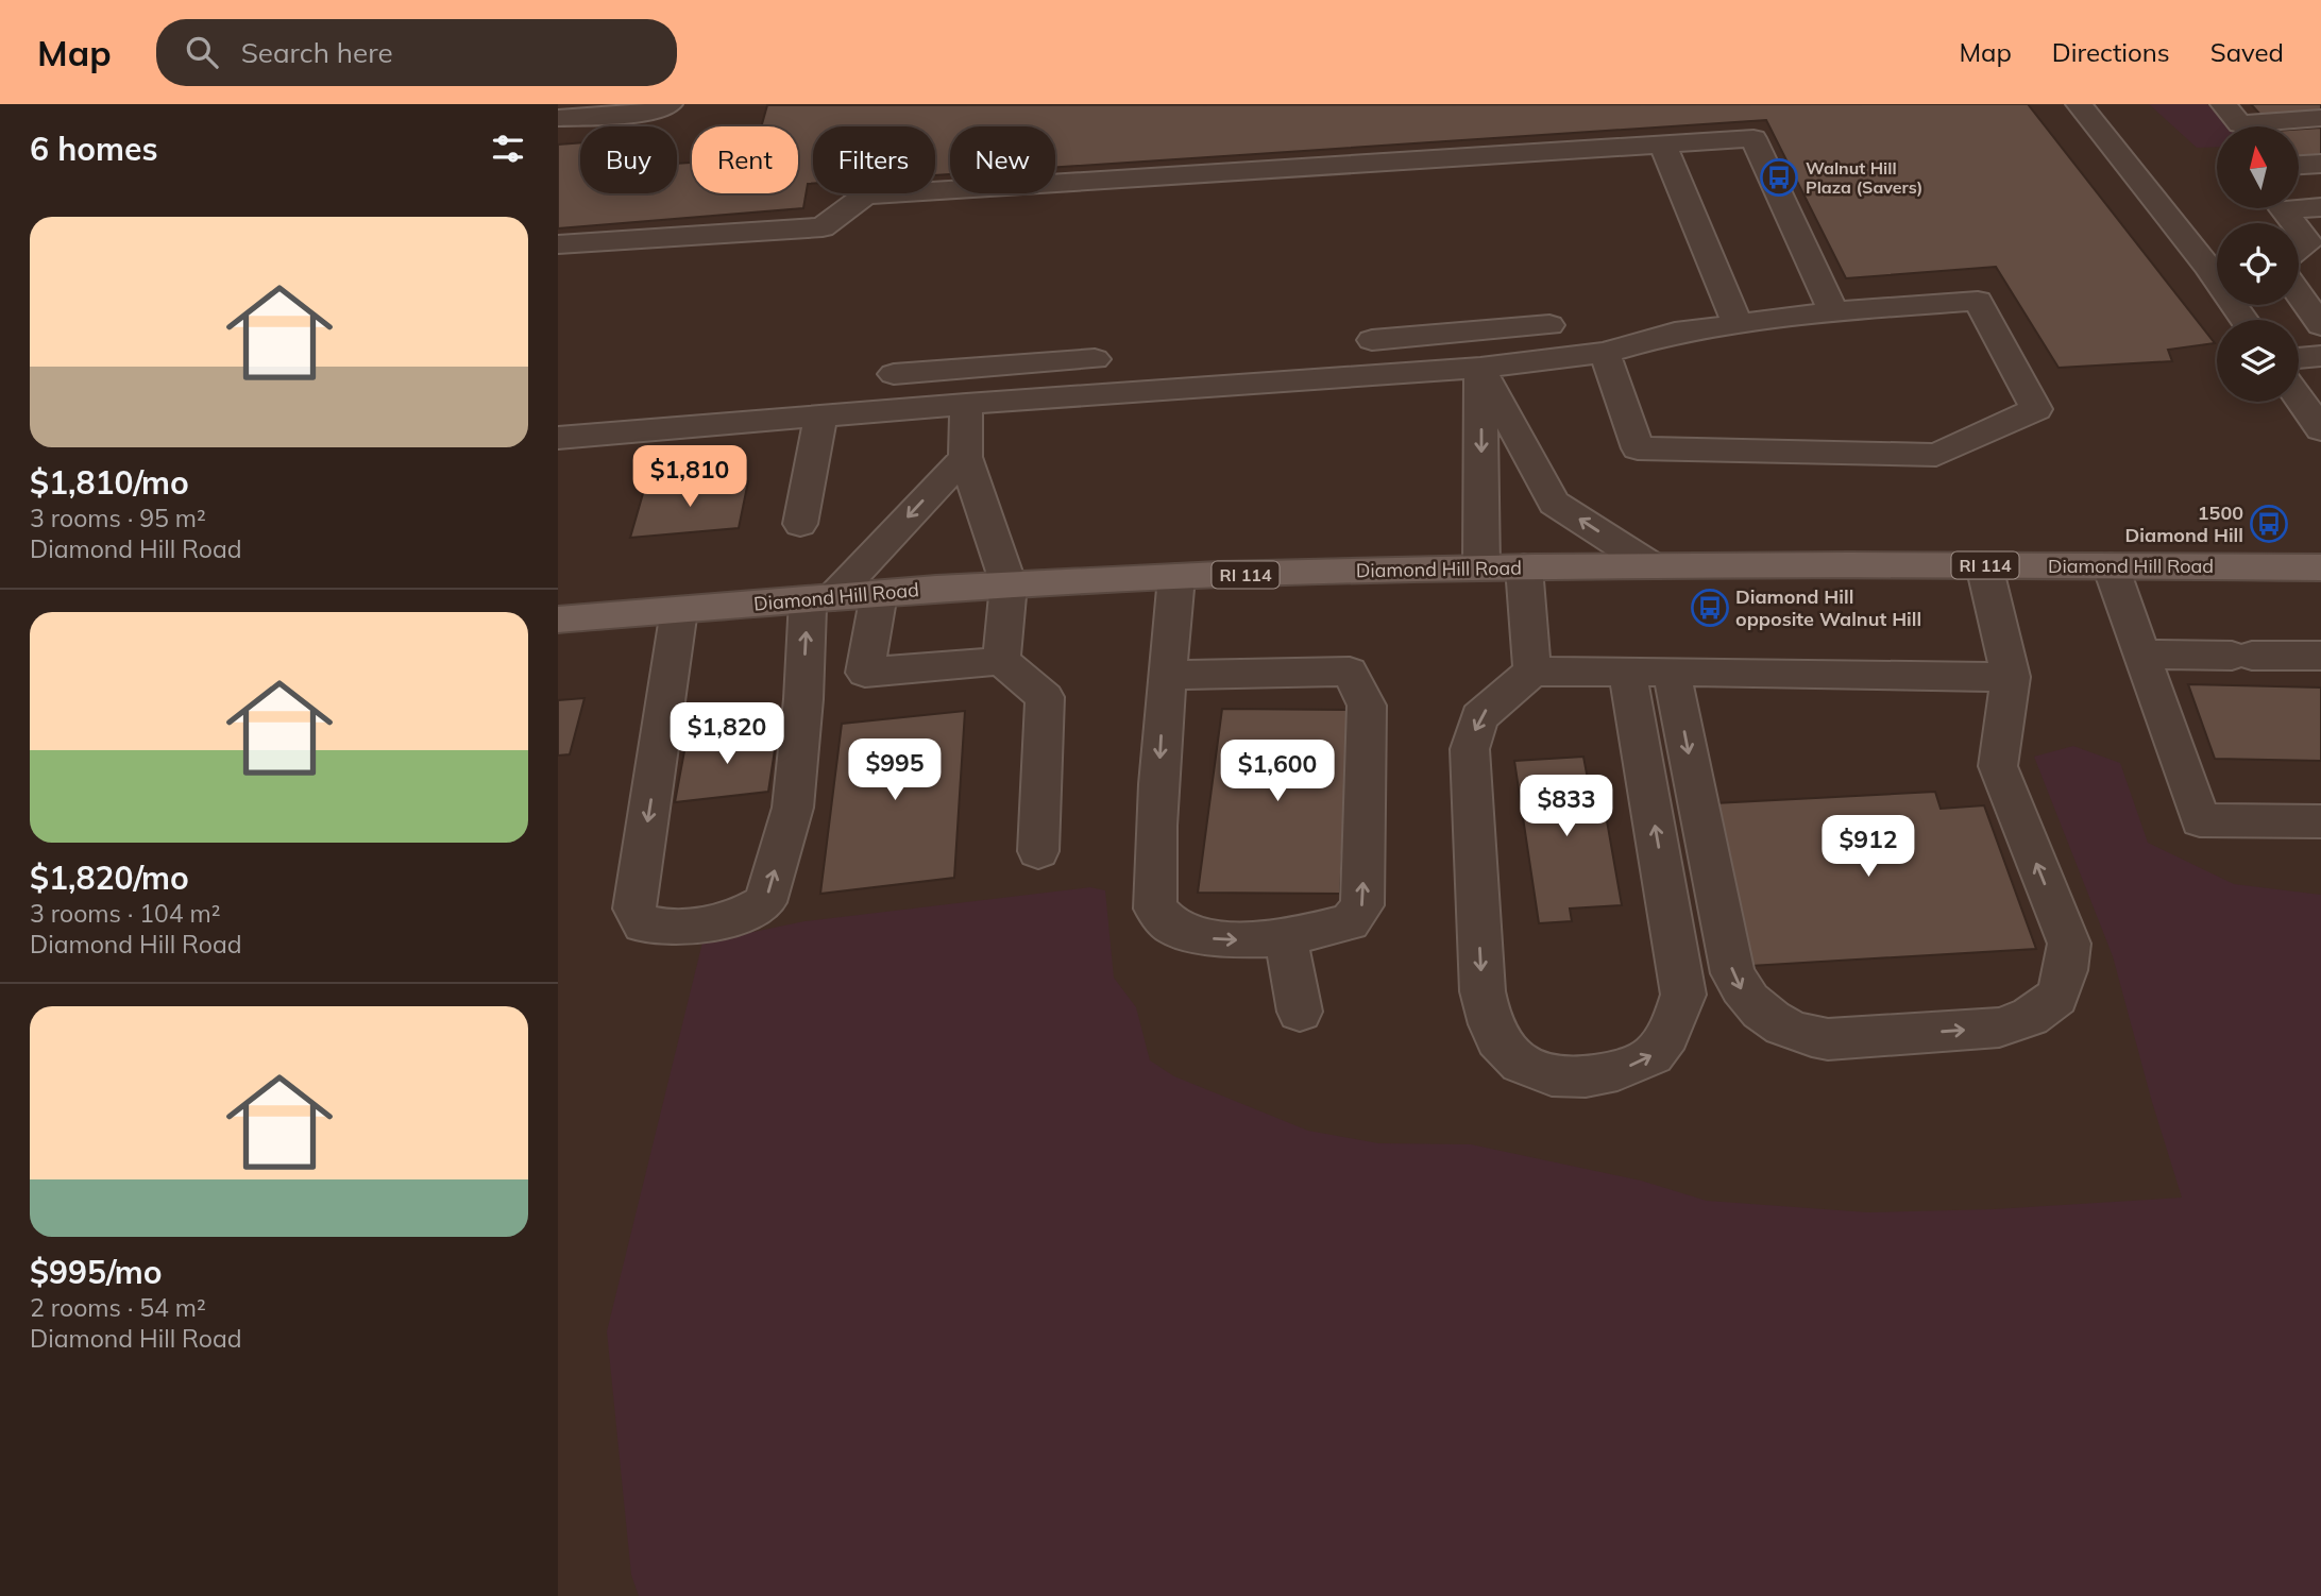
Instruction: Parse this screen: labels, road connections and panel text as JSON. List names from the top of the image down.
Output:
{
  "streets": {
    "main road": ["RI 114", "Diamond Hill Road"]
  },
  "places": {
    "bus stop": ["Walnut Hill Plaza (Savers)", "1500 Diamond Hill", "Diamond Hill opposite Walnut Hill"]
  },
  "north": "top",
  "page": {
    "header": "Map",
    "search": "Search here",
    "nav": ["Map", "Directions", "Saved"],
    "heading": "6 homes",
    "chip": [
      "Buy",
      "Rent",
      "Filters",
      "New"
    ],
    "list": [
      {
        "name": "$1,810/mo",
        "note": "3 rooms · 95 m² · Diamond Hill Road"
      },
      {
        "name": "$1,820/mo",
        "note": "3 rooms · 104 m² · Diamond Hill Road"
      },
      {
        "name": "$995/mo",
        "note": "2 rooms · 54 m² · Diamond Hill Road"
      }
    ],
    "price": [
      "$1,810",
      "$1,820",
      "$995",
      "$1,600",
      "$833",
      "$912"
    ]
  }
}
